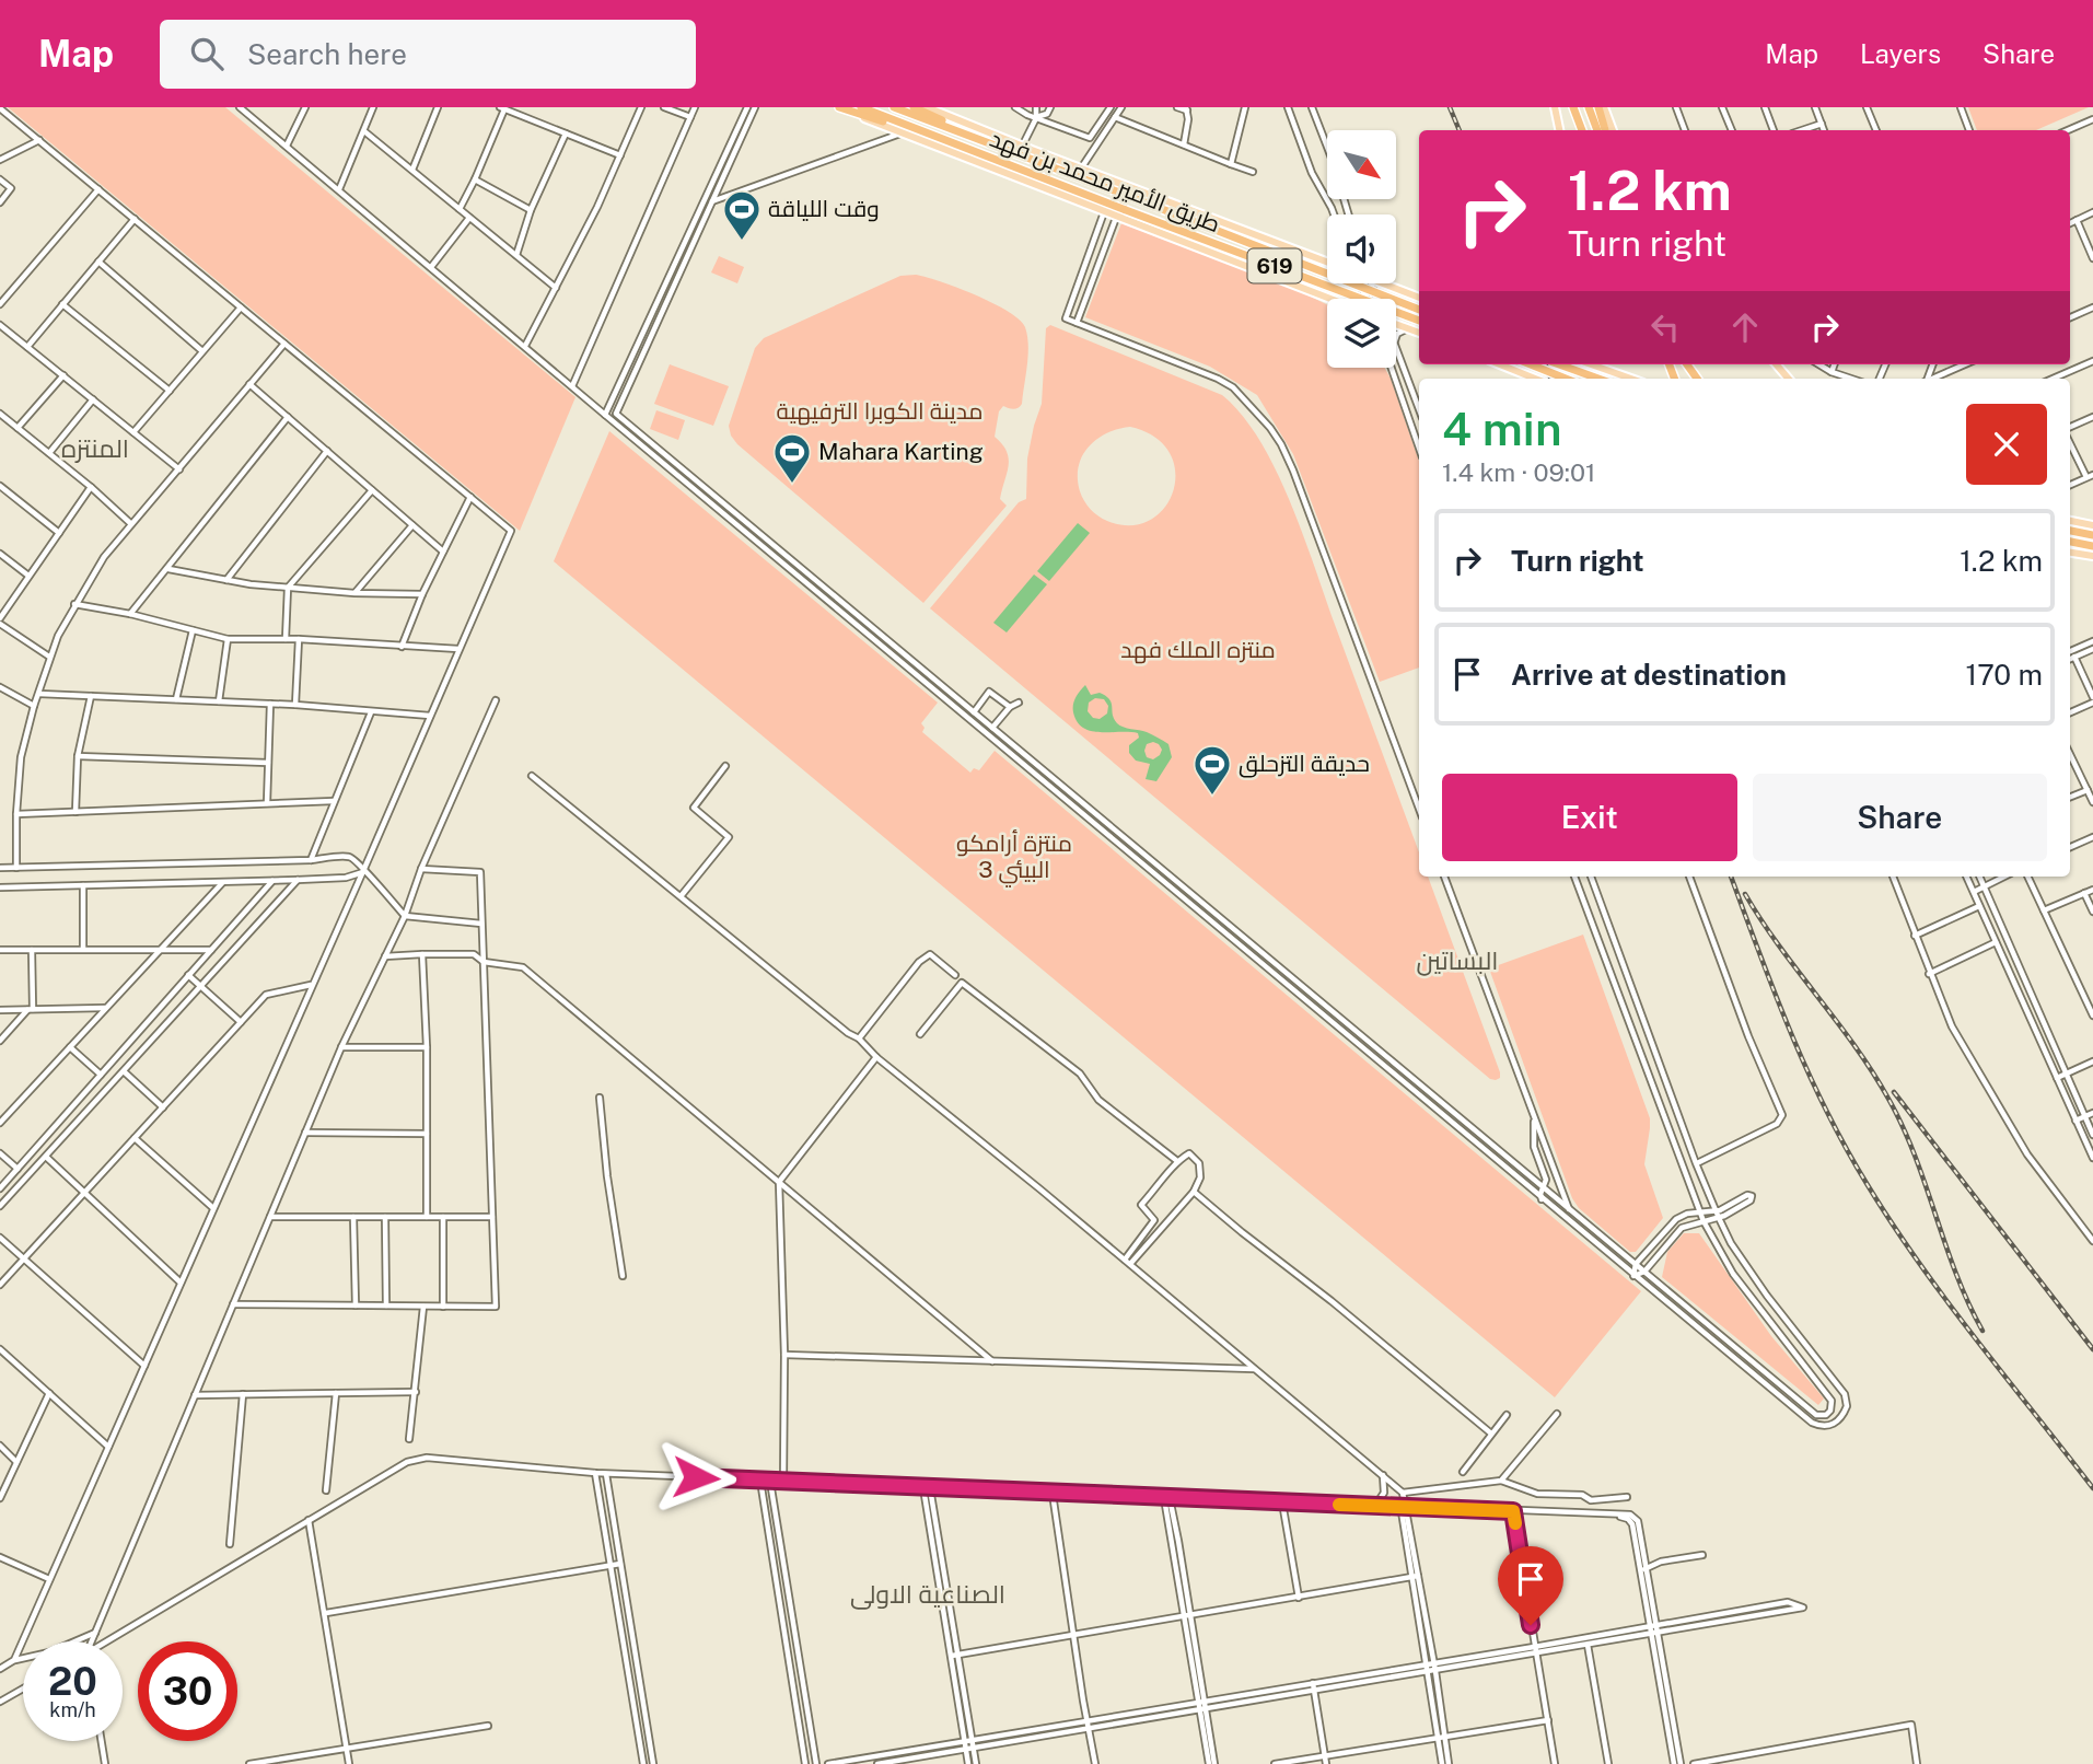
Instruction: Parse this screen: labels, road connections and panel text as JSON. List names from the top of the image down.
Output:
{
  "streets": {
    "highway": ["طريق الأمير محمد بن فهد", "619"]
  },
  "districts": ["المنتزه", "البساتين", "الصناعية الاولى"],
  "parks": ["مدينة الكوبرا الترفيهية", "منتزه الملك فهد", "منتزة أرامكو البيئي 3"],
  "places": {
    "sports": ["وقت اللياقة", "Mahara Karting", "حديقة التزحلق"]
  },
  "north": "bottom right",
  "page": {
    "header": "Map",
    "search": "Search here",
    "nav": ["Map", "Layers", "Share"],
    "turn": ["1.2 km", "Turn right"],
    "heading": ["4 min", "1.4 km · 09:01"],
    "list": [
      {
        "name": "Turn right",
        "value": "1.2 km"
      },
      {
        "name": "Arrive at destination",
        "value": "170 m"
      }
    ],
    "buttons": ["Exit", "Share"],
    "speed": "20 km/h",
    "limit": "30"
  }
}
